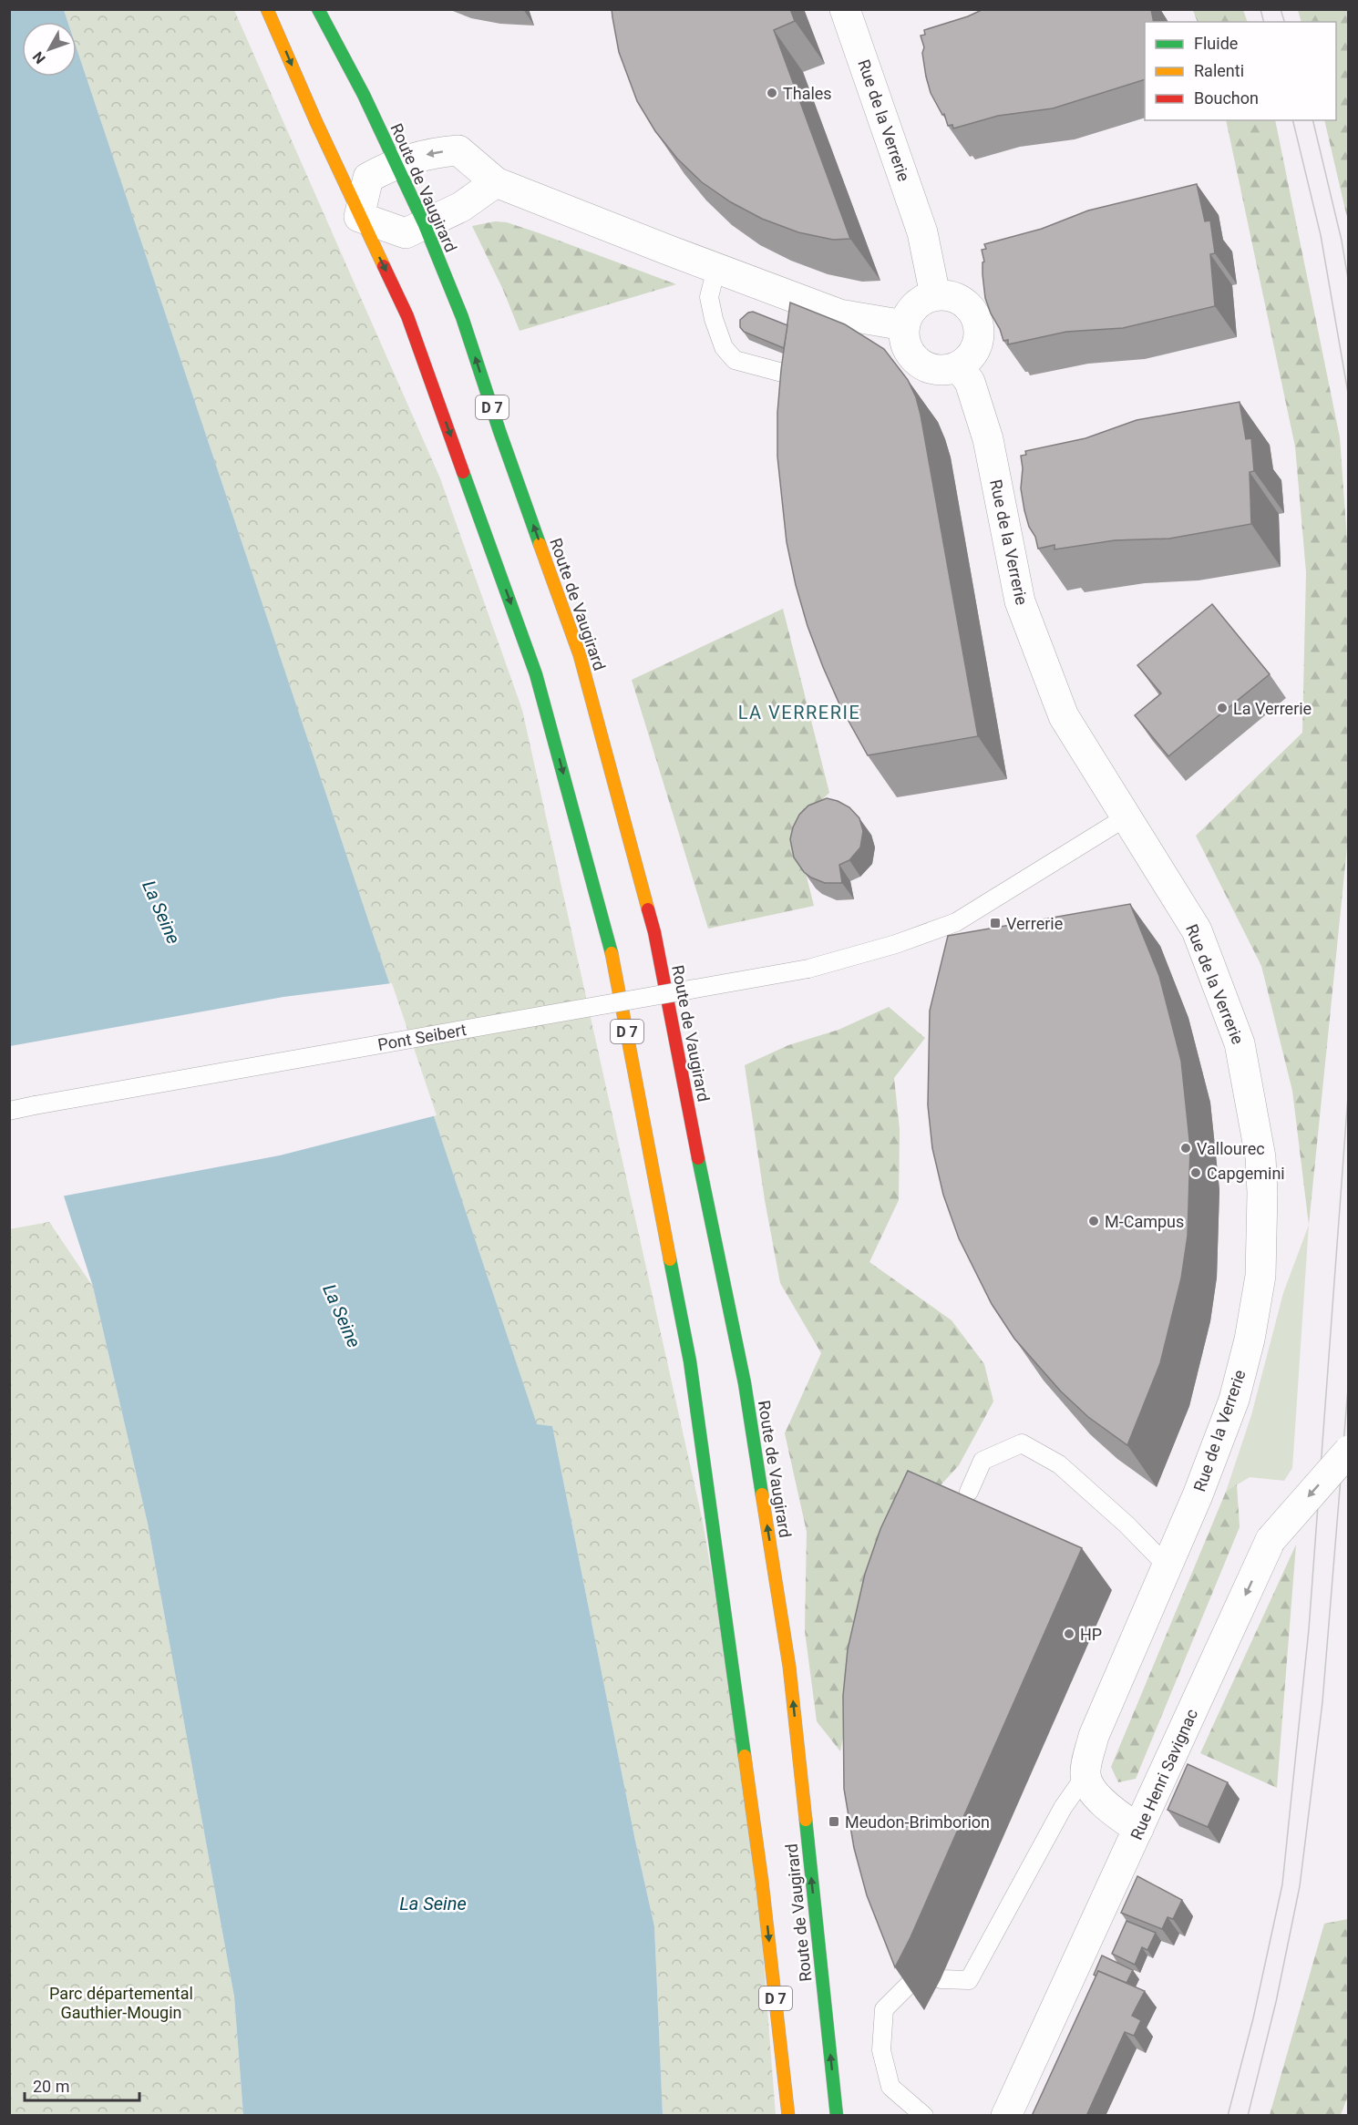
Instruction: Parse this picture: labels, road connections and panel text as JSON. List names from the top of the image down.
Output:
{
  "streets": {
    "main road": ["Route de Vaugirard", "D 7"],
    "street": ["Rue de la Verrerie", "Rue Henri Savignac"],
    "lane": ["Pont Seibert"]
  },
  "crossings": [
    ["Rue de la Verrerie", "Pont Seibert"]
  ],
  "one_way": ["Rue Henri Savignac"],
  "districts": ["LA VERRERIE"],
  "water": ["La Seine"],
  "parks": ["Parc départemental Gauthier-Mougin"],
  "places": {
    "other": [
      "Thales",
      "La Verrerie",
      "Vallourec",
      "Capgemini",
      "M-Campus",
      "HP"
    ],
    "transit": ["Verrerie", "Meudon-Brimborion"]
  },
  "legend": ["Fluide", "Ralenti", "Bouchon"],
  "scale_bar": "20 m",
  "north": "bottom left"
}
